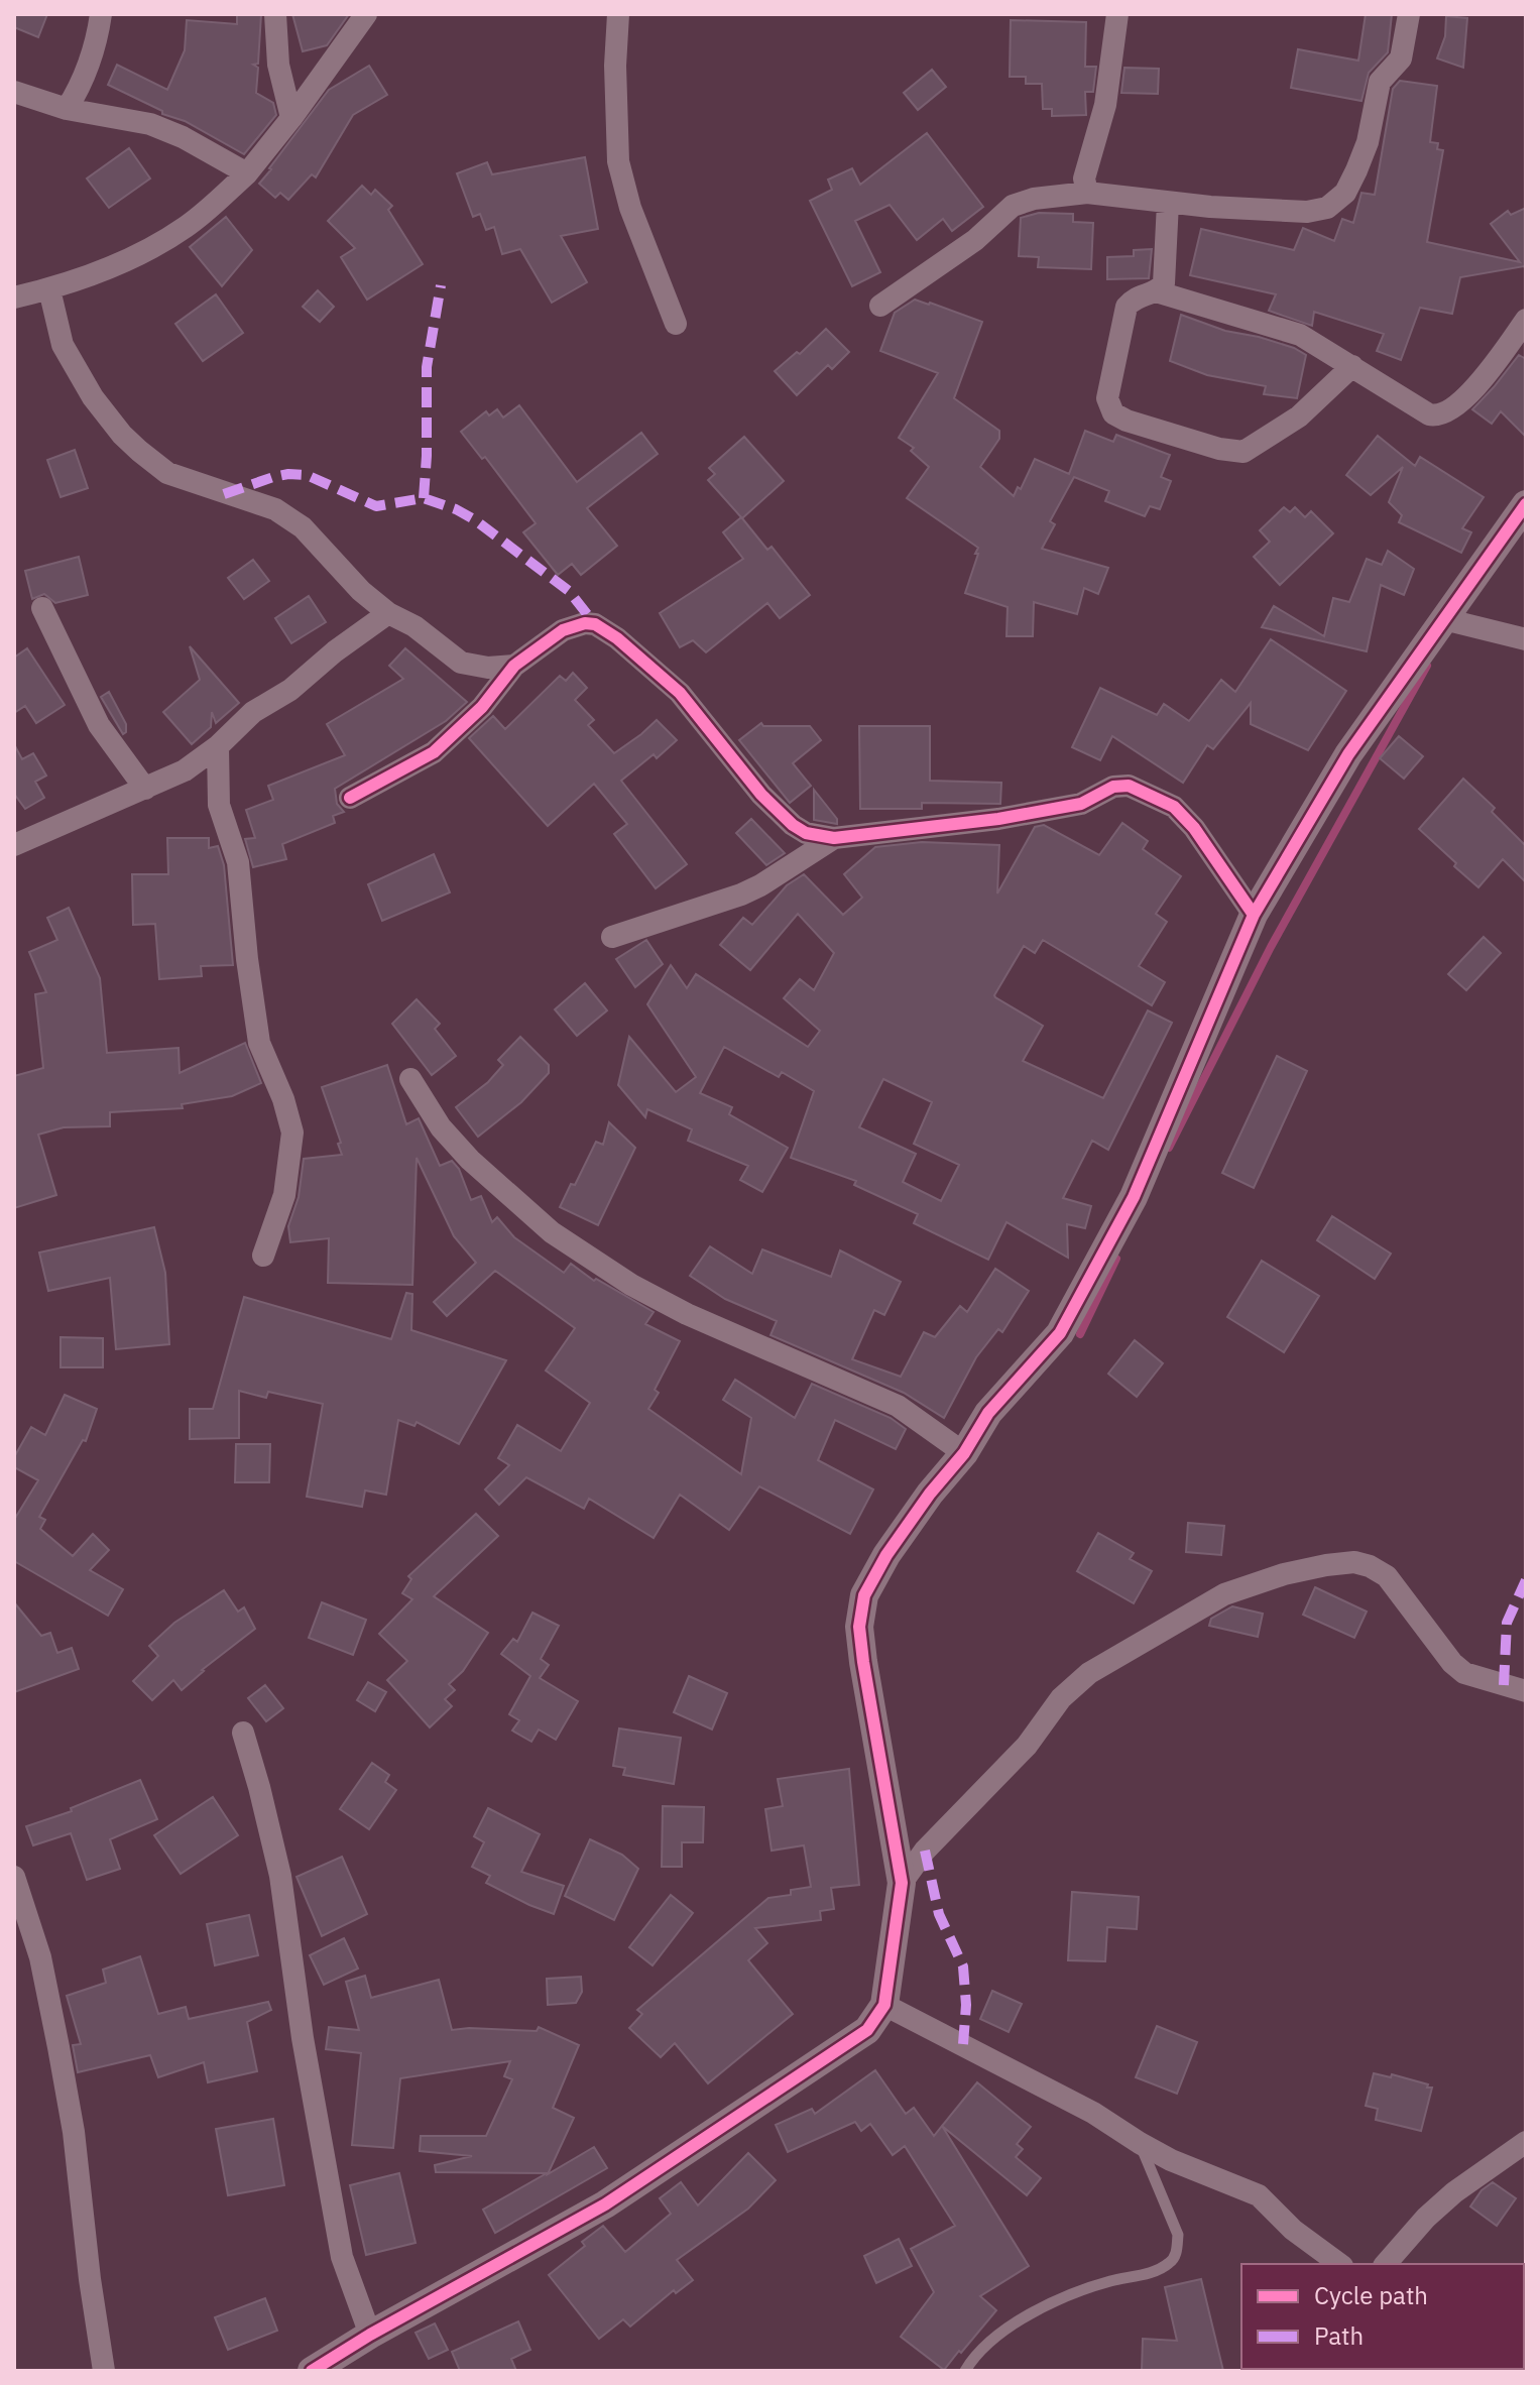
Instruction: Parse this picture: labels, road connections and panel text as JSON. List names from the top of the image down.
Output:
{
  "legend": ["Cycle path", "Path"]
}
